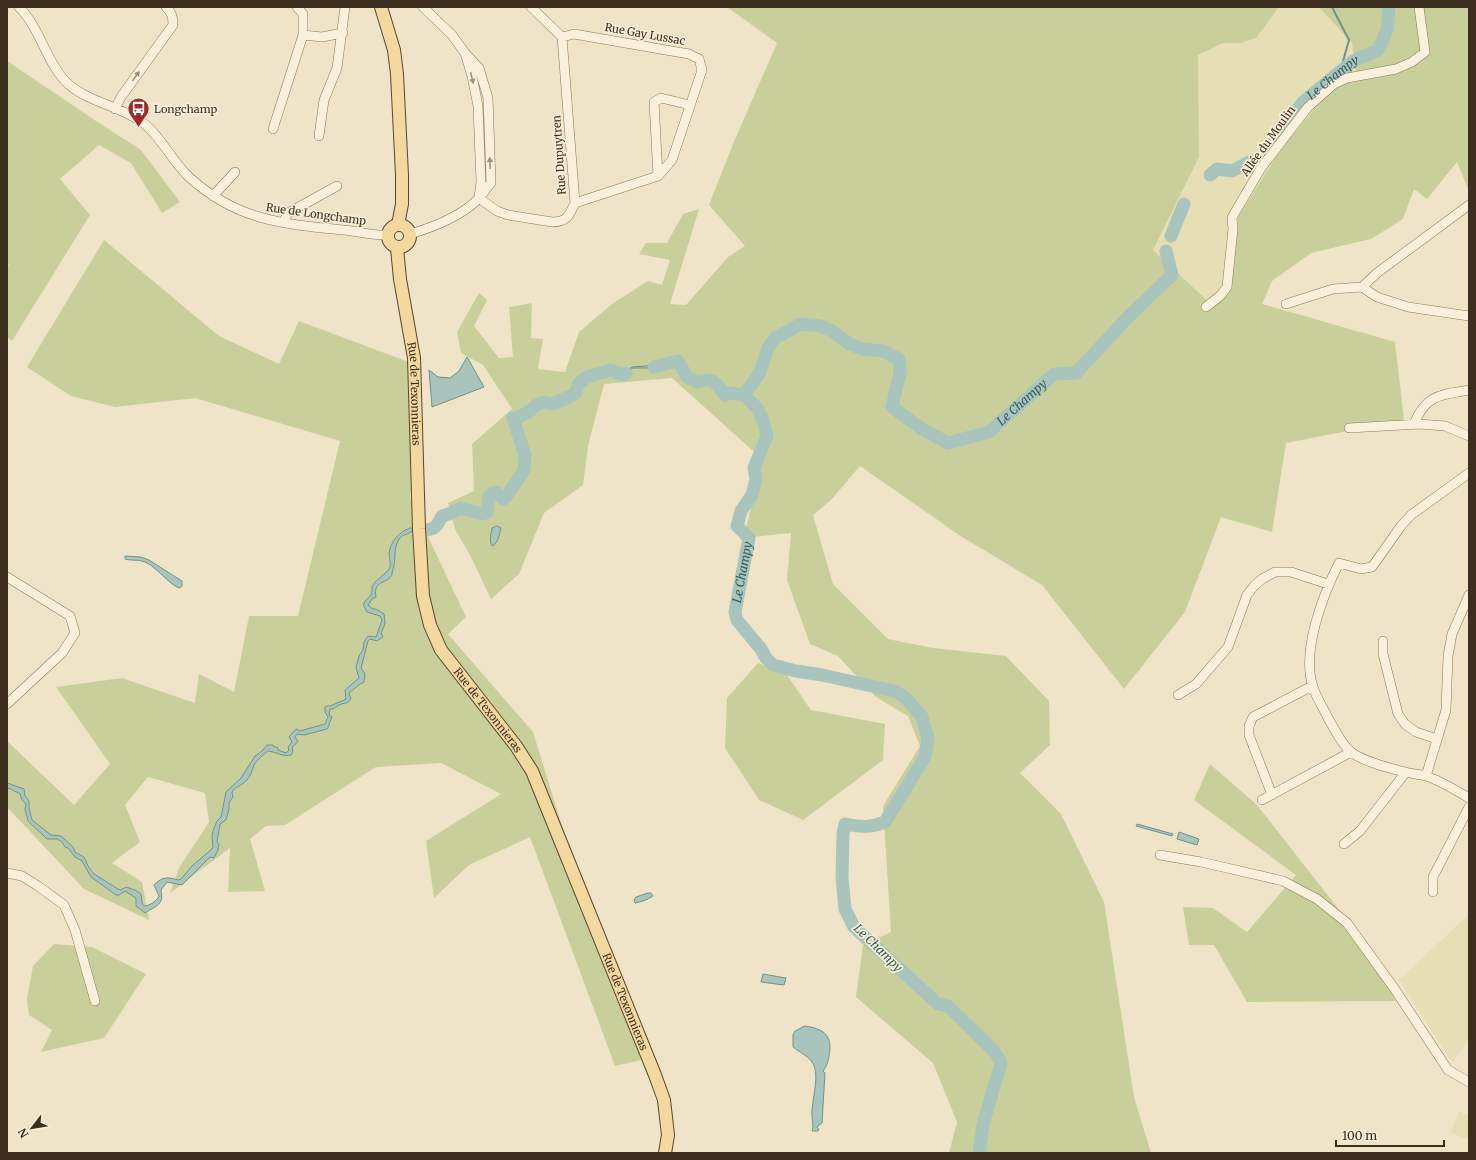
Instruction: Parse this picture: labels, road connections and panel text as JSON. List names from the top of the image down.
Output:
{
  "streets": {
    "main road": ["Rue de Texonnieras"],
    "street": [
      "Rue Gay Lussac",
      "Allée du Moulin",
      "Rue Dupuytren",
      "Rue de Longchamp"
    ]
  },
  "crossings": [
    ["Rue Gay Lussac", "Rue Dupuytren"],
    ["Rue de Longchamp", "Rue de Texonnieras"]
  ],
  "water": ["Le Champy"],
  "places": {
    "bus stop": ["Longchamp"]
  },
  "scale_bar": "100 m",
  "north": "bottom left"
}
